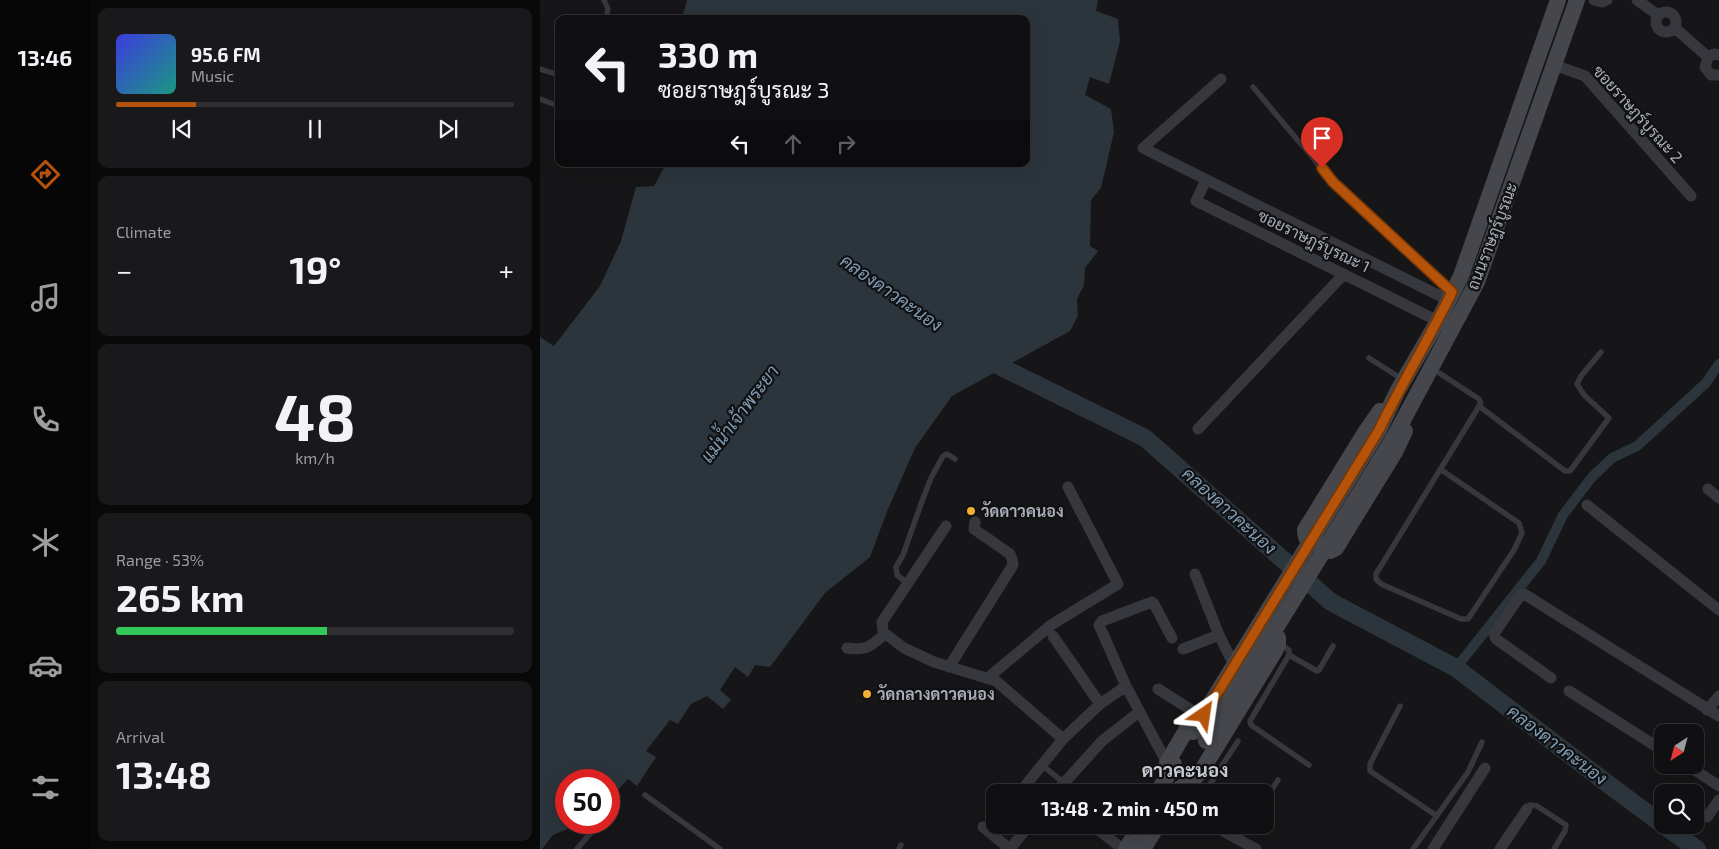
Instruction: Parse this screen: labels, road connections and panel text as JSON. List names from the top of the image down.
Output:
{
  "streets": {
    "main road": ["ถนนราษฎร์บูรณะ"],
    "street": ["ซอยราษฎร์บูรณะ 2", "ซอยราษฎร์บูรณะ 1"]
  },
  "crossings": [
    ["ซอยราษฎร์บูรณะ 2", "ถนนราษฎร์บูรณะ"],
    ["ถนนราษฎร์บูรณะ", "ซอยราษฎร์บูรณะ 1"]
  ],
  "districts": ["ดาวคะนอง"],
  "water": ["คลองดาวคะนอง", "แม่น้ำเจ้าพระยา"],
  "places": ["วัดดาวคนอง", "วัดกลางดาวคนอง"],
  "north": "bottom left",
  "page": {
    "tabs": "13:46",
    "turn": ["330 m", "ซอยราษฎร์บูรณะ 3"],
    "song": ["95.6 FM", "Music"],
    "tile": [
      "Climate",
      ["48", "km/h"],
      ["Range · 53%", "265 km"],
      ["Arrival", "13:48"]
    ],
    "heat": ["−", "19°", "+"],
    "limit": "50",
    "trip": "13:48 · 2 min · 450 m"
  }
}
